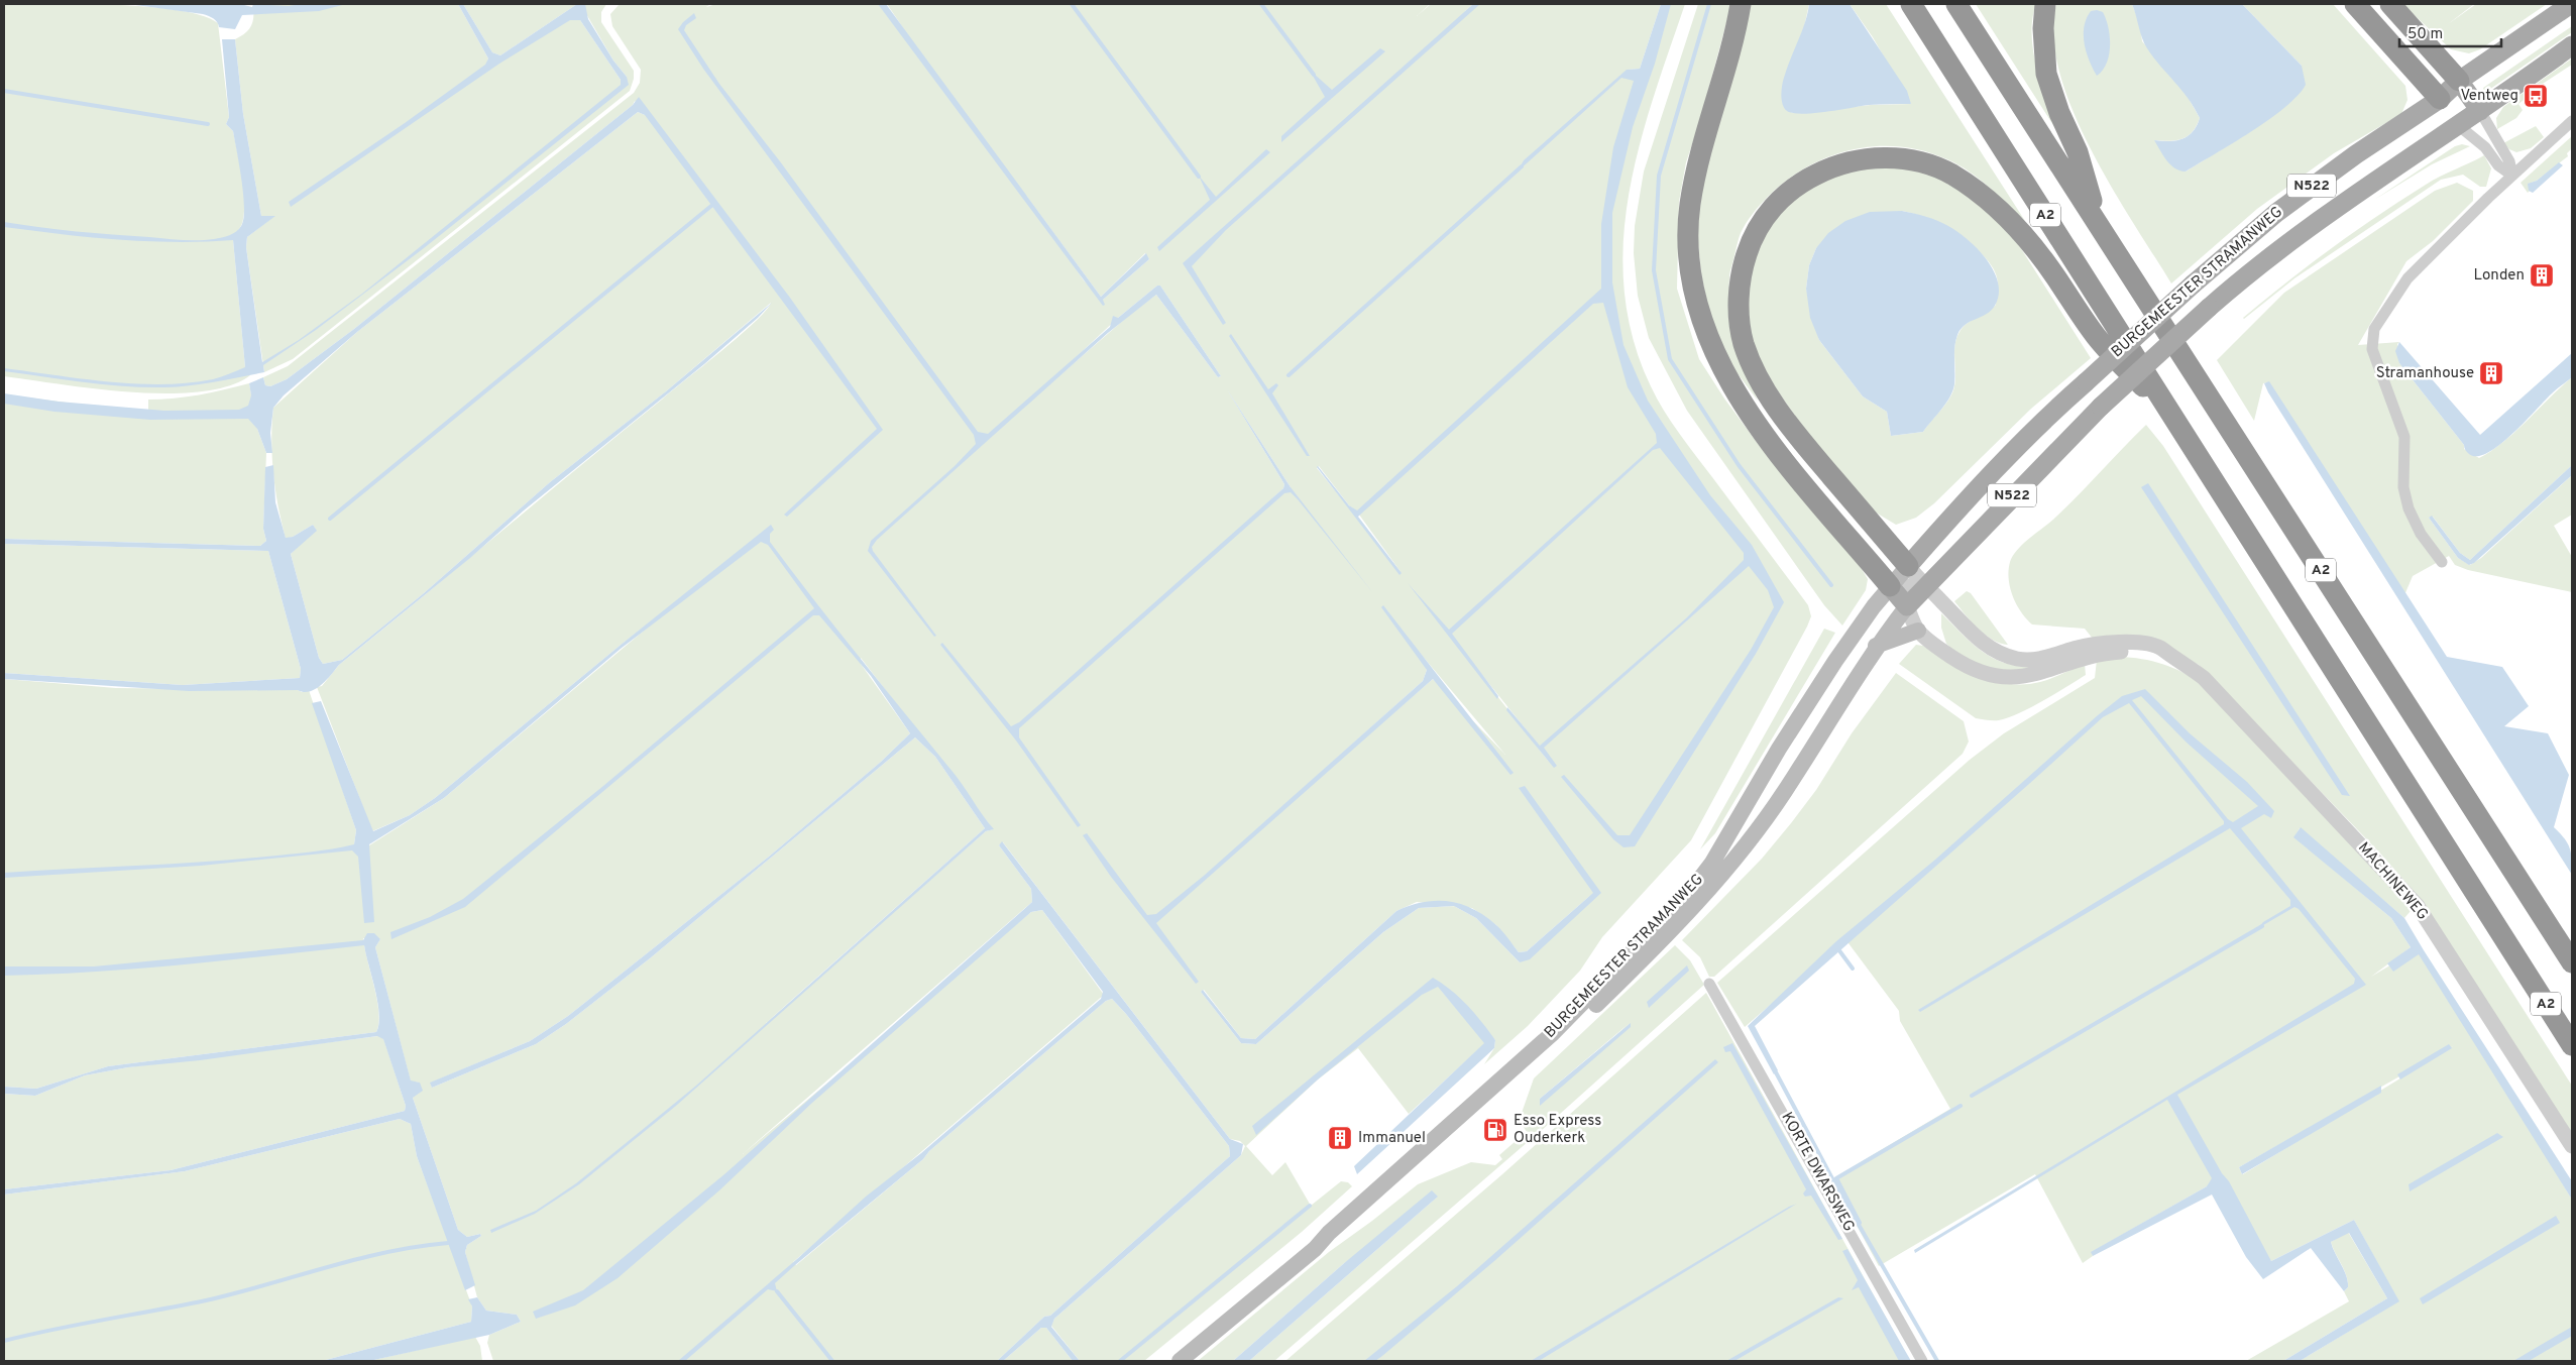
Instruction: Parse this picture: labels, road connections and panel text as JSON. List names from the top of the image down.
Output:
{
  "streets": {
    "highway": ["A2"],
    "main road": ["N522", "BURGEMEESTER STRAMANWEG"],
    "street": ["MACHINEWEG", "KORTE DWARSWEG"]
  },
  "crossings": [
    ["A2", "BURGEMEESTER STRAMANWEG"],
    ["BURGEMEESTER STRAMANWEG", "MACHINEWEG"]
  ],
  "places": {
    "bus stop": ["Ventweg"],
    "building": ["Londen", "Stramanhouse", "Immanuel"],
    "fuel station": ["Esso Express Ouderkerk"]
  },
  "scale_bar": "50 m"
}
